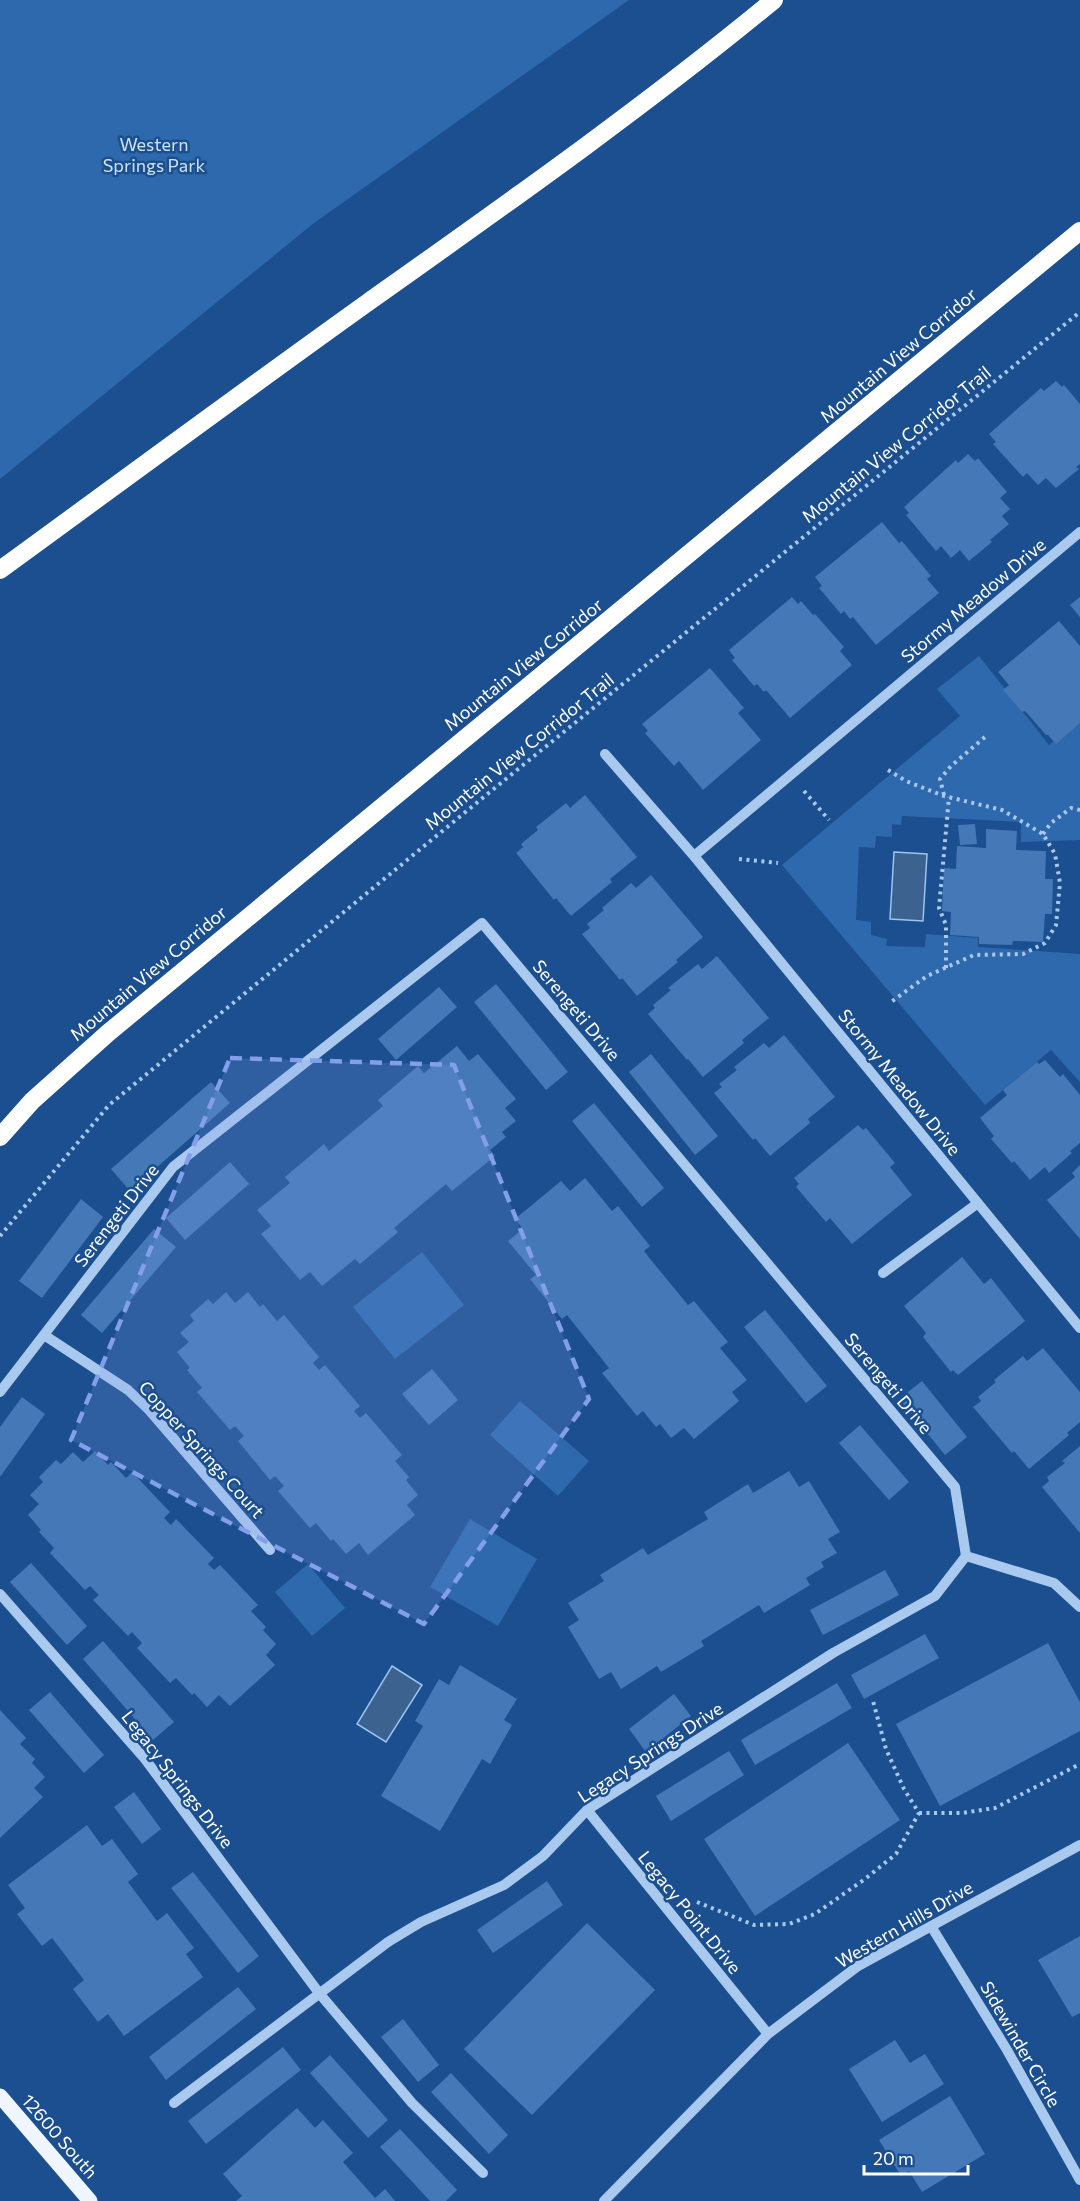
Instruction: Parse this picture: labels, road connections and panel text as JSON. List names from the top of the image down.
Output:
{
  "streets": {
    "highway": ["Mountain View Corridor"],
    "main road": ["12600 South"],
    "street": [
      "Stormy Meadow Drive",
      "Serengeti Drive",
      "Copper Springs Court",
      "Legacy Springs Drive",
      "Legacy Point Drive",
      "Western Hills Drive",
      "Sidewinder Circle"
    ],
    "path": ["Mountain View Corridor Trail"]
  },
  "crossings": [
    ["Serengeti Drive", "Copper Springs Court"],
    ["Serengeti Drive", "Legacy Springs Drive"],
    ["Legacy Springs Drive", "Legacy Point Drive"],
    ["Legacy Point Drive", "Western Hills Drive"],
    ["Western Hills Drive", "Sidewinder Circle"]
  ],
  "parks": ["Western Springs Park"],
  "scale_bar": "20 m"
}
